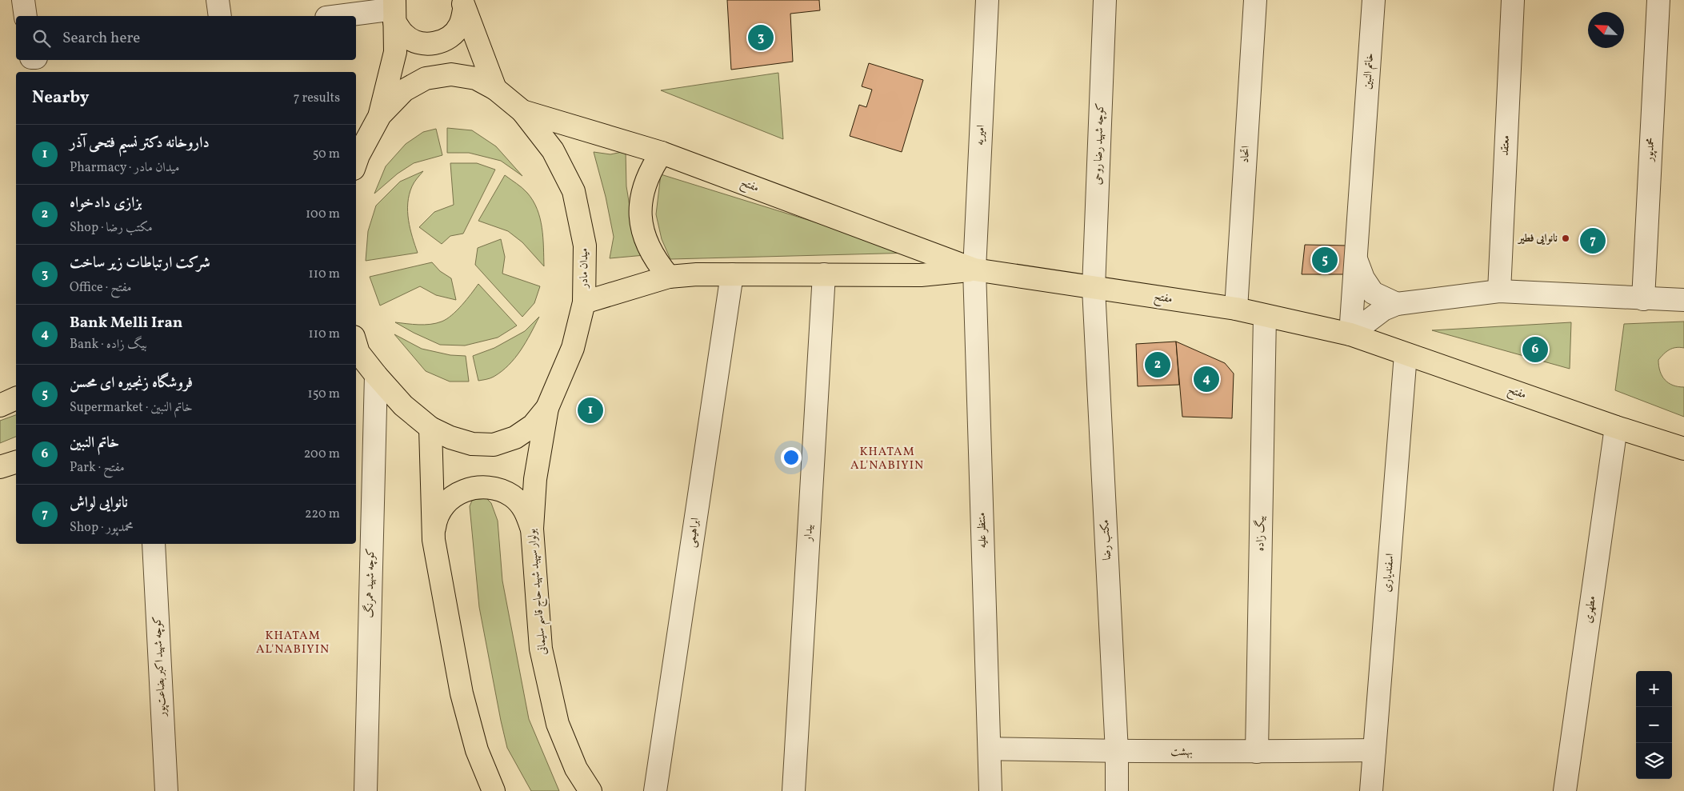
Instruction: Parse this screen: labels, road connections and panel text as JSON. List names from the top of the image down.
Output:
{
  "streets": {
    "main road": ["مفتح", "میدان مادر", "بولوار سپهبد شهید حاج قاسم سلیمانی"],
    "street": [
      "خاتم النبین",
      "امیریه",
      "کوچه شهید رضا روحی",
      "معتقد",
      "محمدپور",
      "اتحاد",
      "منتظر علیه",
      "ابراهیمی",
      "بیدار",
      "بیگ زاده",
      "مکتب رضا",
      "اسفندیاری",
      "کوچه شهید همرنگ",
      "مطهری",
      "کوچه شهید اکبر بضاعت‌پور",
      "بهشت"
    ]
  },
  "crossings": [
    ["خاتم النبین", "مفتح"],
    ["امیریه", "مفتح"],
    ["امیریه", "منتظر علیه"],
    ["کوچه شهید رضا روحی", "مفتح"],
    ["کوچه شهید رضا روحی", "مکتب رضا"],
    ["اتحاد", "مفتح"],
    ["مفتح", "میدان مادر"],
    ["مفتح", "منتظر علیه"],
    ["مفتح", "ابراهیمی"],
    ["مفتح", "بیدار"],
    ["مفتح", "بیگ زاده"],
    ["مفتح", "مکتب رضا"],
    ["مفتح", "اسفندیاری"],
    ["مفتح", "مطهری"],
    ["میدان مادر", "کوچه شهید همرنگ"],
    ["میدان مادر", "بولوار سپهبد شهید حاج قاسم سلیمانی"],
    ["منتظر علیه", "بهشت"],
    ["بیگ زاده", "بهشت"],
    ["مکتب رضا", "بهشت"],
    ["اسفندیاری", "بهشت"]
  ],
  "districts": ["KHATAM AL'NABIYIN", "KHATAM AL'NABIYIN"],
  "places": ["نانوایی فطیر"],
  "north": "top left",
  "page": {
    "search": "Search here",
    "pins": [
      "3",
      "7",
      "5",
      "6",
      "2",
      "4",
      "1"
    ],
    "heading": ["Nearby", "7 results"],
    "list": [
      {
        "mark": "1",
        "name": "داروخانه دکتر نسیم فتحی آذر",
        "note": "Pharmacy · میدان مادر",
        "value": "50 m"
      },
      {
        "mark": "2",
        "name": "بزازی دادخواه",
        "note": "Shop · مکتب رضا",
        "value": "100 m"
      },
      {
        "mark": "3",
        "name": "شرکت ارتباطات زیر ساخت",
        "note": "Office · مفتح",
        "value": "110 m"
      },
      {
        "mark": "4",
        "name": "Bank Melli Iran",
        "note": "Bank · بیگ زاده",
        "value": "110 m"
      },
      {
        "mark": "5",
        "name": "فروشگاه زنجیره ای محسن",
        "note": "Supermarket · خاتم النبین",
        "value": "150 m"
      },
      {
        "mark": "6",
        "name": "خاتم النبین",
        "note": "Park · مفتح",
        "value": "200 m"
      },
      {
        "mark": "7",
        "name": "نانوایی لواش",
        "note": "Shop · محمدپور",
        "value": "220 m"
      }
    ],
    "map_buttons": ["+", "−"]
  }
}
